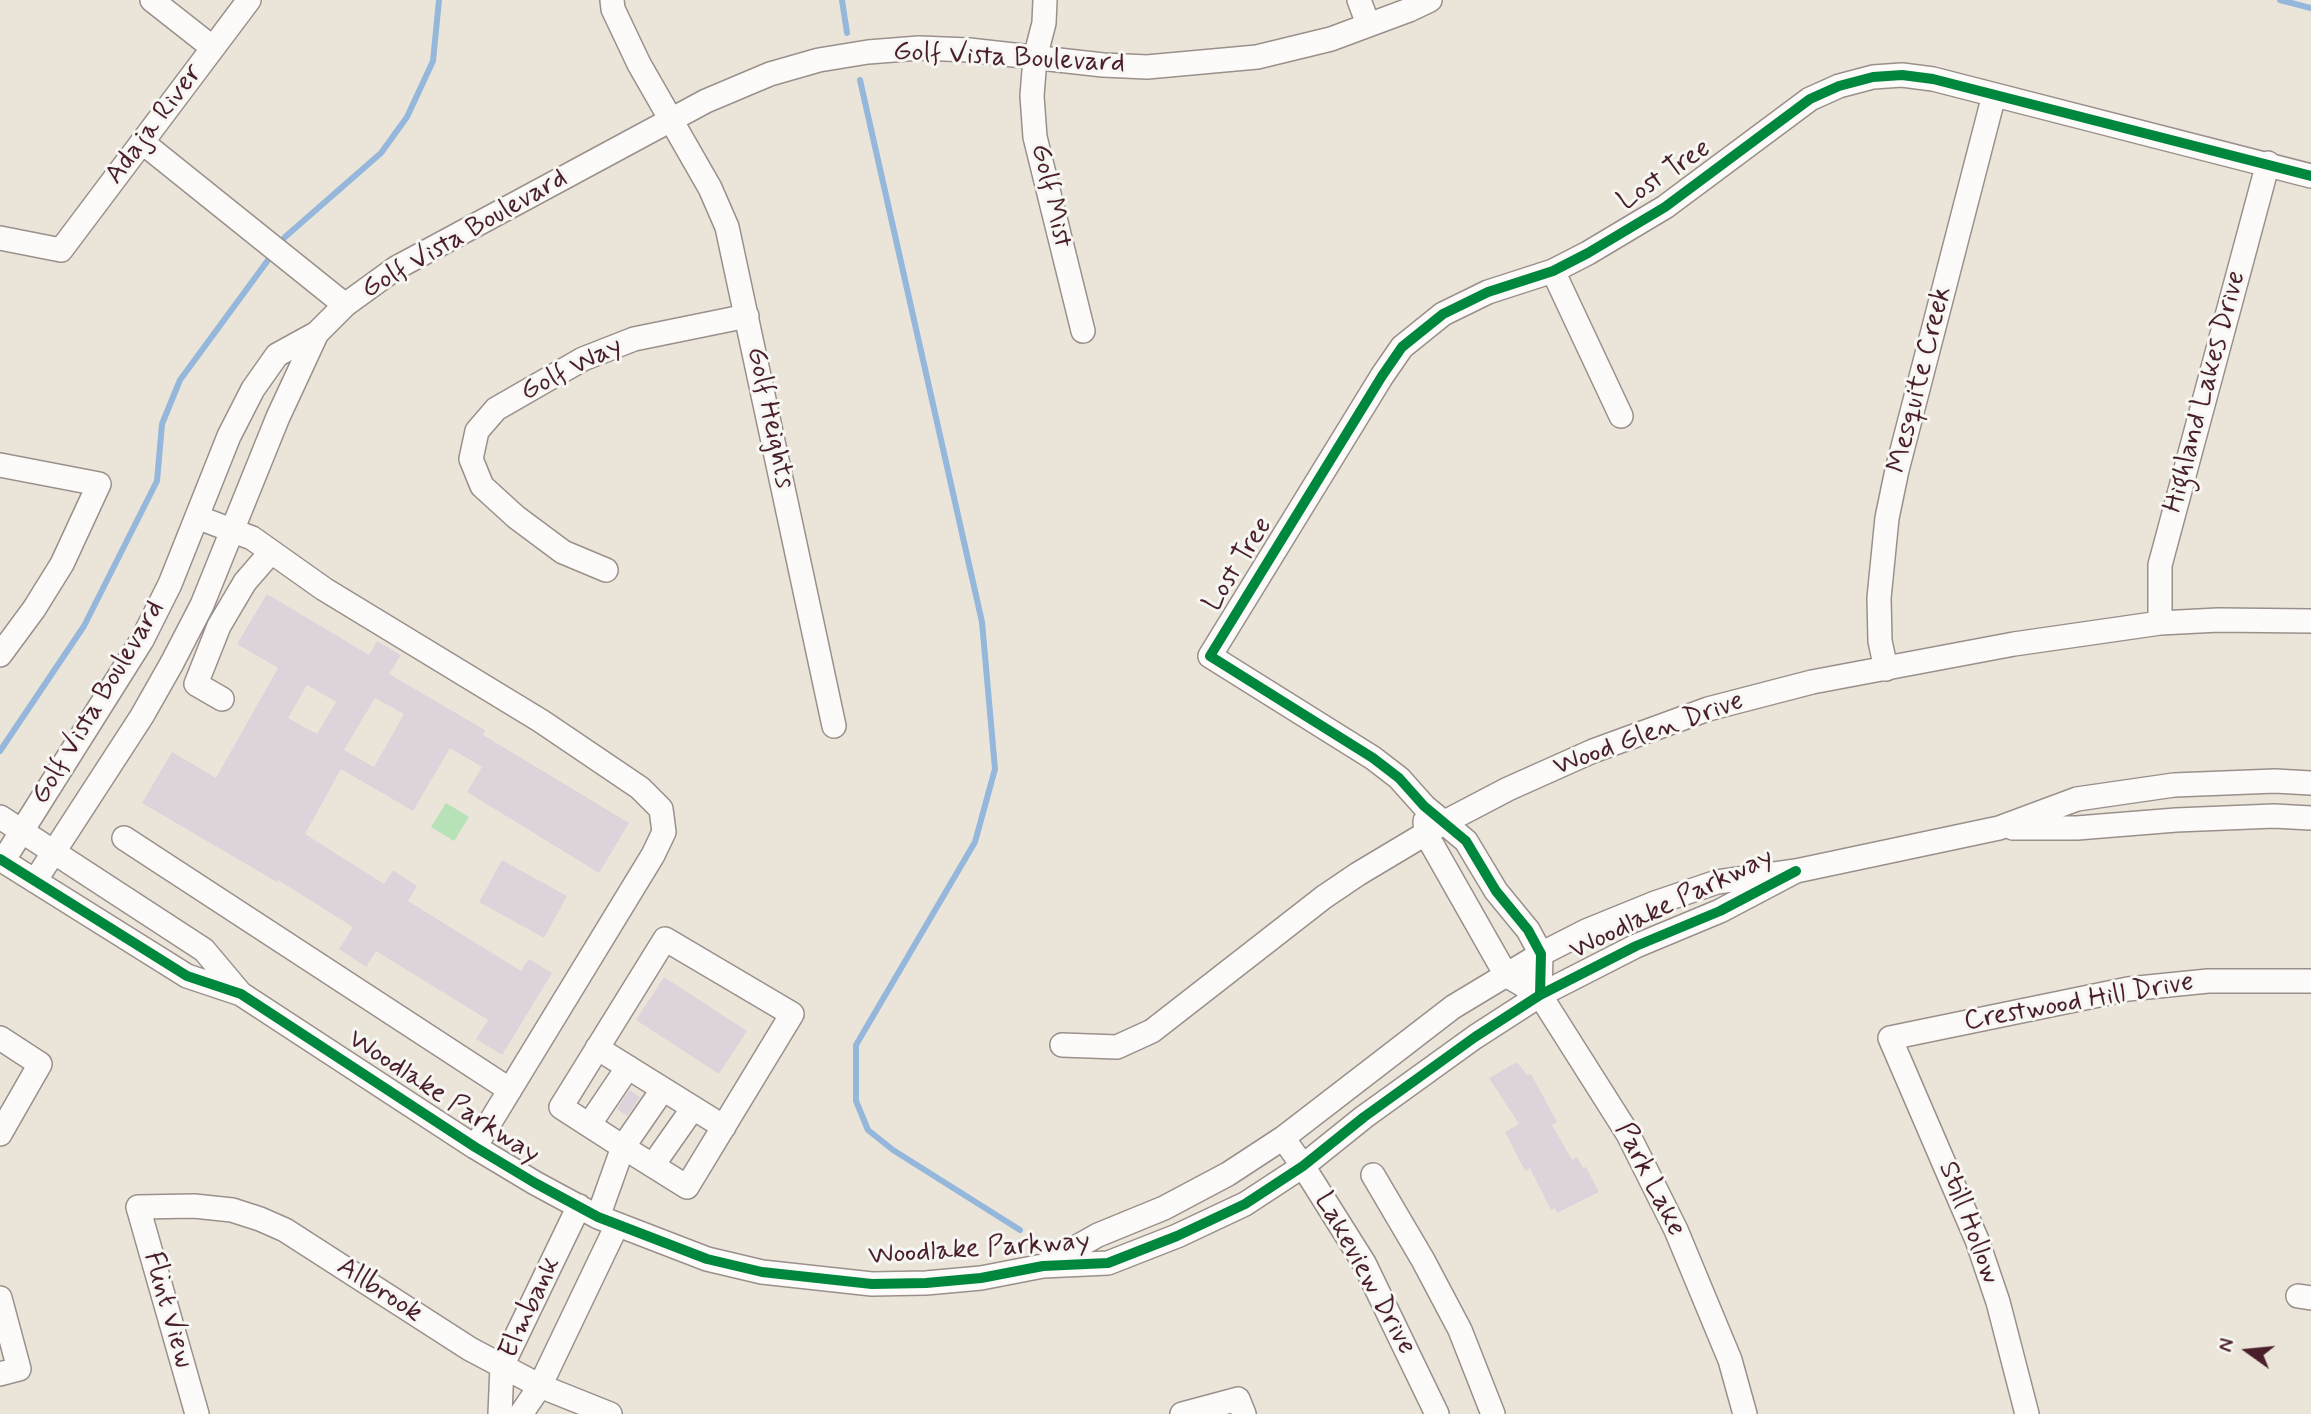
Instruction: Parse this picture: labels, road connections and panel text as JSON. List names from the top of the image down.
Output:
{
  "streets": {
    "street": [
      "Golf Vista Boulevard",
      "Adaja River",
      "Lost Tree",
      "Golf Mist",
      "Golf Way",
      "Mesquite Creek",
      "Highland Lakes Drive",
      "Golf Heights",
      "Wood Glen Drive",
      "Woodlake Parkway",
      "Crestwood Hill Drive",
      "Park Lake",
      "Still Hollow",
      "Lakeview Drive",
      "Allbrook",
      "Elmbank",
      "Flint View"
    ]
  },
  "crossings": [
    ["Golf Vista Boulevard", "Golf Mist"],
    ["Golf Vista Boulevard", "Golf Heights"],
    ["Golf Vista Boulevard", "Woodlake Parkway"],
    ["Lost Tree", "Mesquite Creek"],
    ["Lost Tree", "Highland Lakes Drive"],
    ["Lost Tree", "Wood Glen Drive"],
    ["Golf Way", "Golf Heights"],
    ["Mesquite Creek", "Wood Glen Drive"],
    ["Highland Lakes Drive", "Wood Glen Drive"],
    ["Woodlake Parkway", "Park Lake"],
    ["Woodlake Parkway", "Lakeview Drive"],
    ["Woodlake Parkway", "Elmbank"],
    ["Crestwood Hill Drive", "Still Hollow"],
    ["Allbrook", "Elmbank"],
    ["Allbrook", "Flint View"]
  ],
  "north": "left"
}
